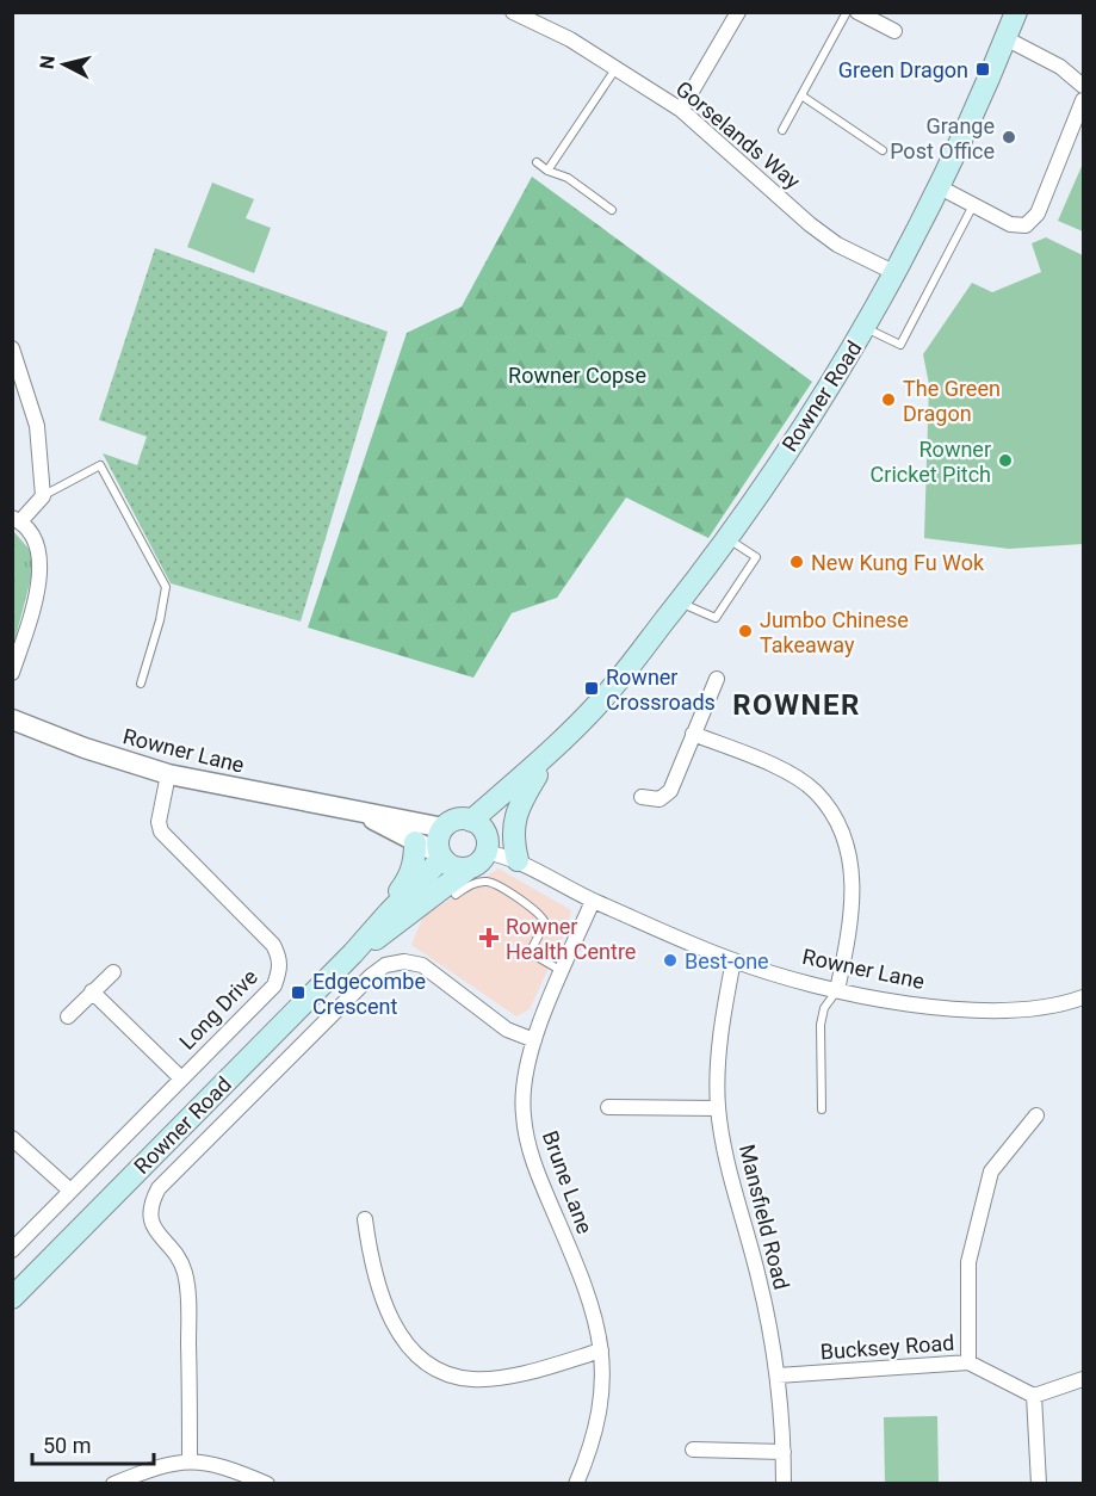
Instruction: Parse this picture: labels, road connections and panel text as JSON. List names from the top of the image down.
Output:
{
  "streets": {
    "main road": ["Rowner Road"],
    "street": [
      "Gorselands Way",
      "Rowner Lane",
      "Long Drive",
      "Brune Lane",
      "Mansfield Road",
      "Bucksey Road"
    ]
  },
  "crossings": [
    ["Gorselands Way", "Rowner Road"],
    ["Rowner Road", "Rowner Lane"],
    ["Rowner Lane", "Long Drive"],
    ["Rowner Lane", "Brune Lane"],
    ["Rowner Lane", "Mansfield Road"],
    ["Mansfield Road", "Bucksey Road"]
  ],
  "districts": ["ROWNER"],
  "parks": ["Rowner Copse"],
  "places": {
    "transit": ["Green Dragon", "Rowner Crossroads", "Edgecombe Crescent"],
    "other": [
      "Grange Post Office",
      "The Green Dragon",
      "Rowner Cricket Pitch",
      "New Kung Fu Wok",
      "Jumbo Chinese Takeaway",
      "Best-one"
    ],
    "health": ["Rowner Health Centre"]
  },
  "scale_bar": "50 m",
  "north": "left"
}
